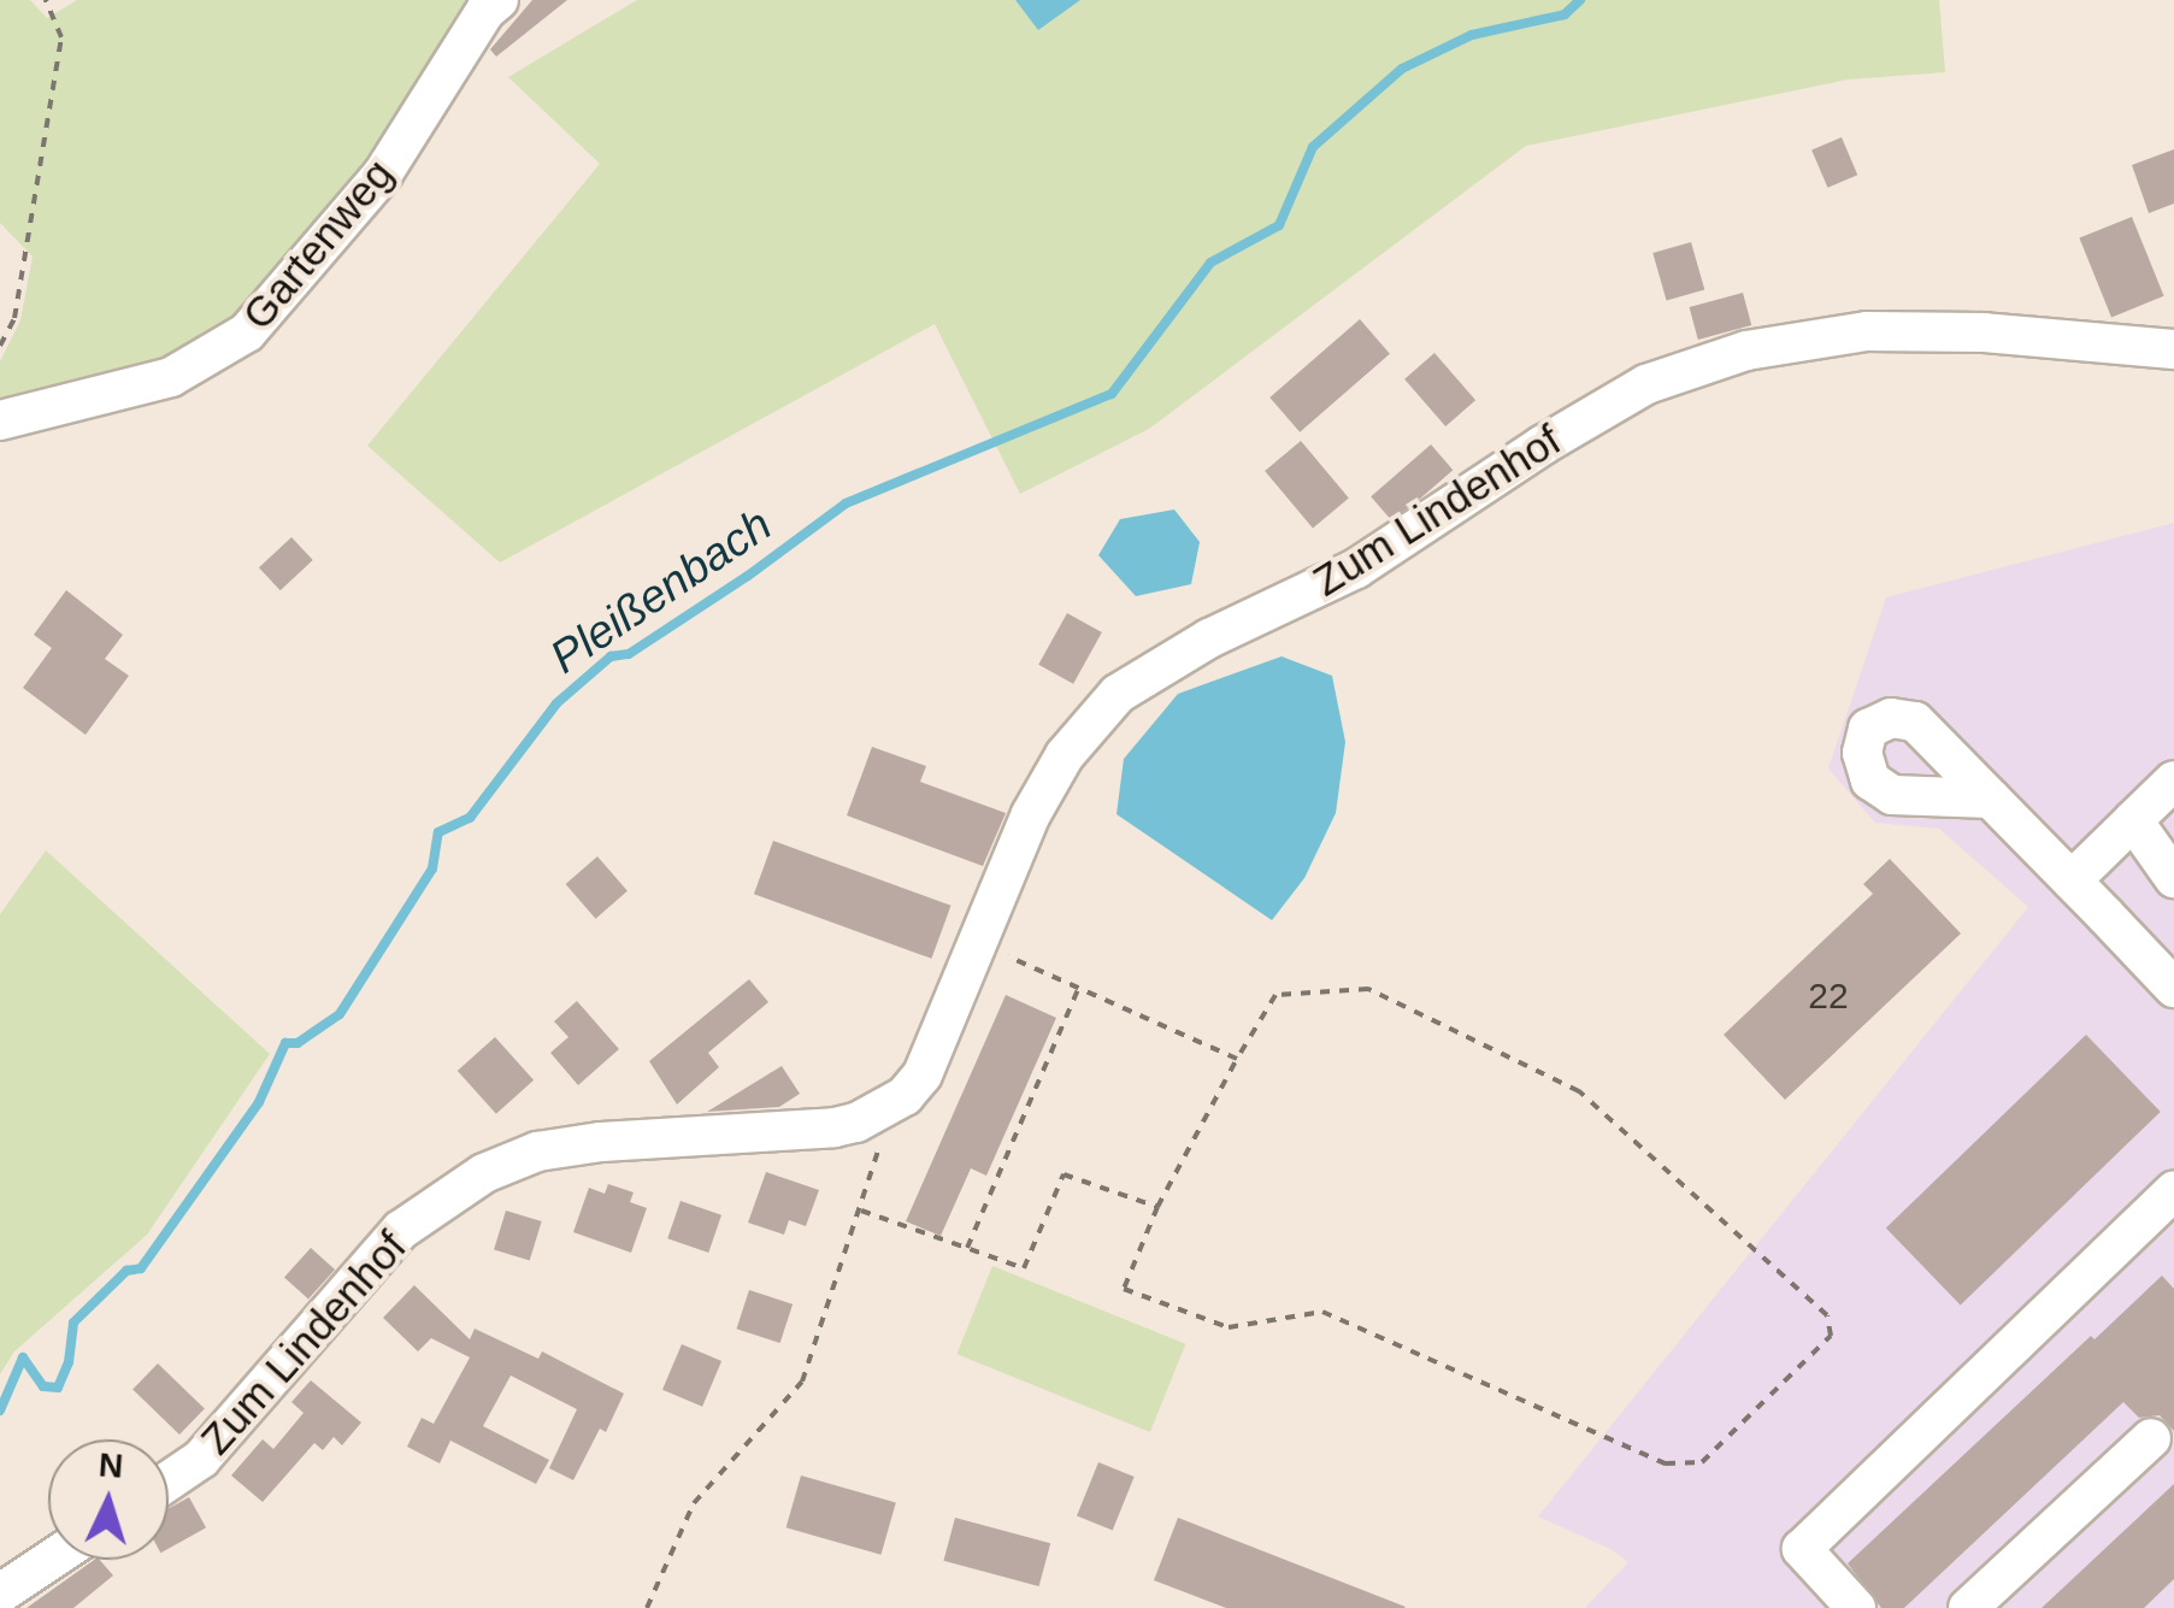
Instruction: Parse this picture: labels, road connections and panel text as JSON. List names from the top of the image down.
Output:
{
  "streets": {
    "street": ["Gartenweg", "Zum Lindenhof"]
  },
  "water": ["Pleißenbach"],
  "house_numbers": ["22"],
  "north": "top"
}
